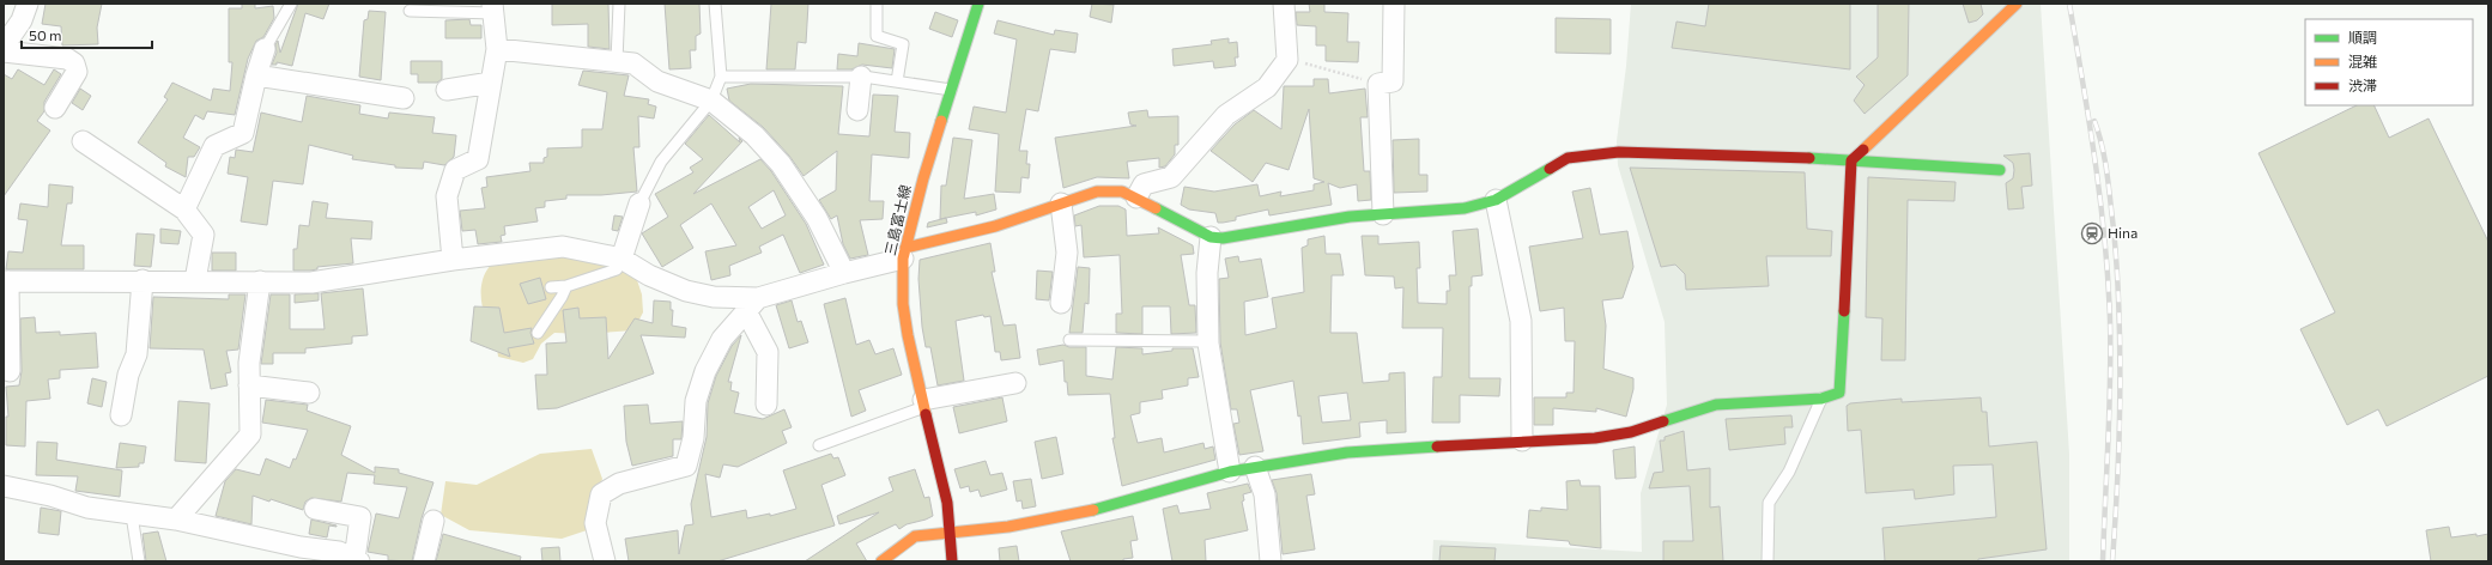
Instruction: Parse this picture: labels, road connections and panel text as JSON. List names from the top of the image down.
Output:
{
  "streets": {
    "street": ["三島富士線"]
  },
  "places": {
    "station": ["Hina"]
  },
  "legend": ["順調", "混雑", "渋滞"],
  "scale_bar": "50 m"
}
